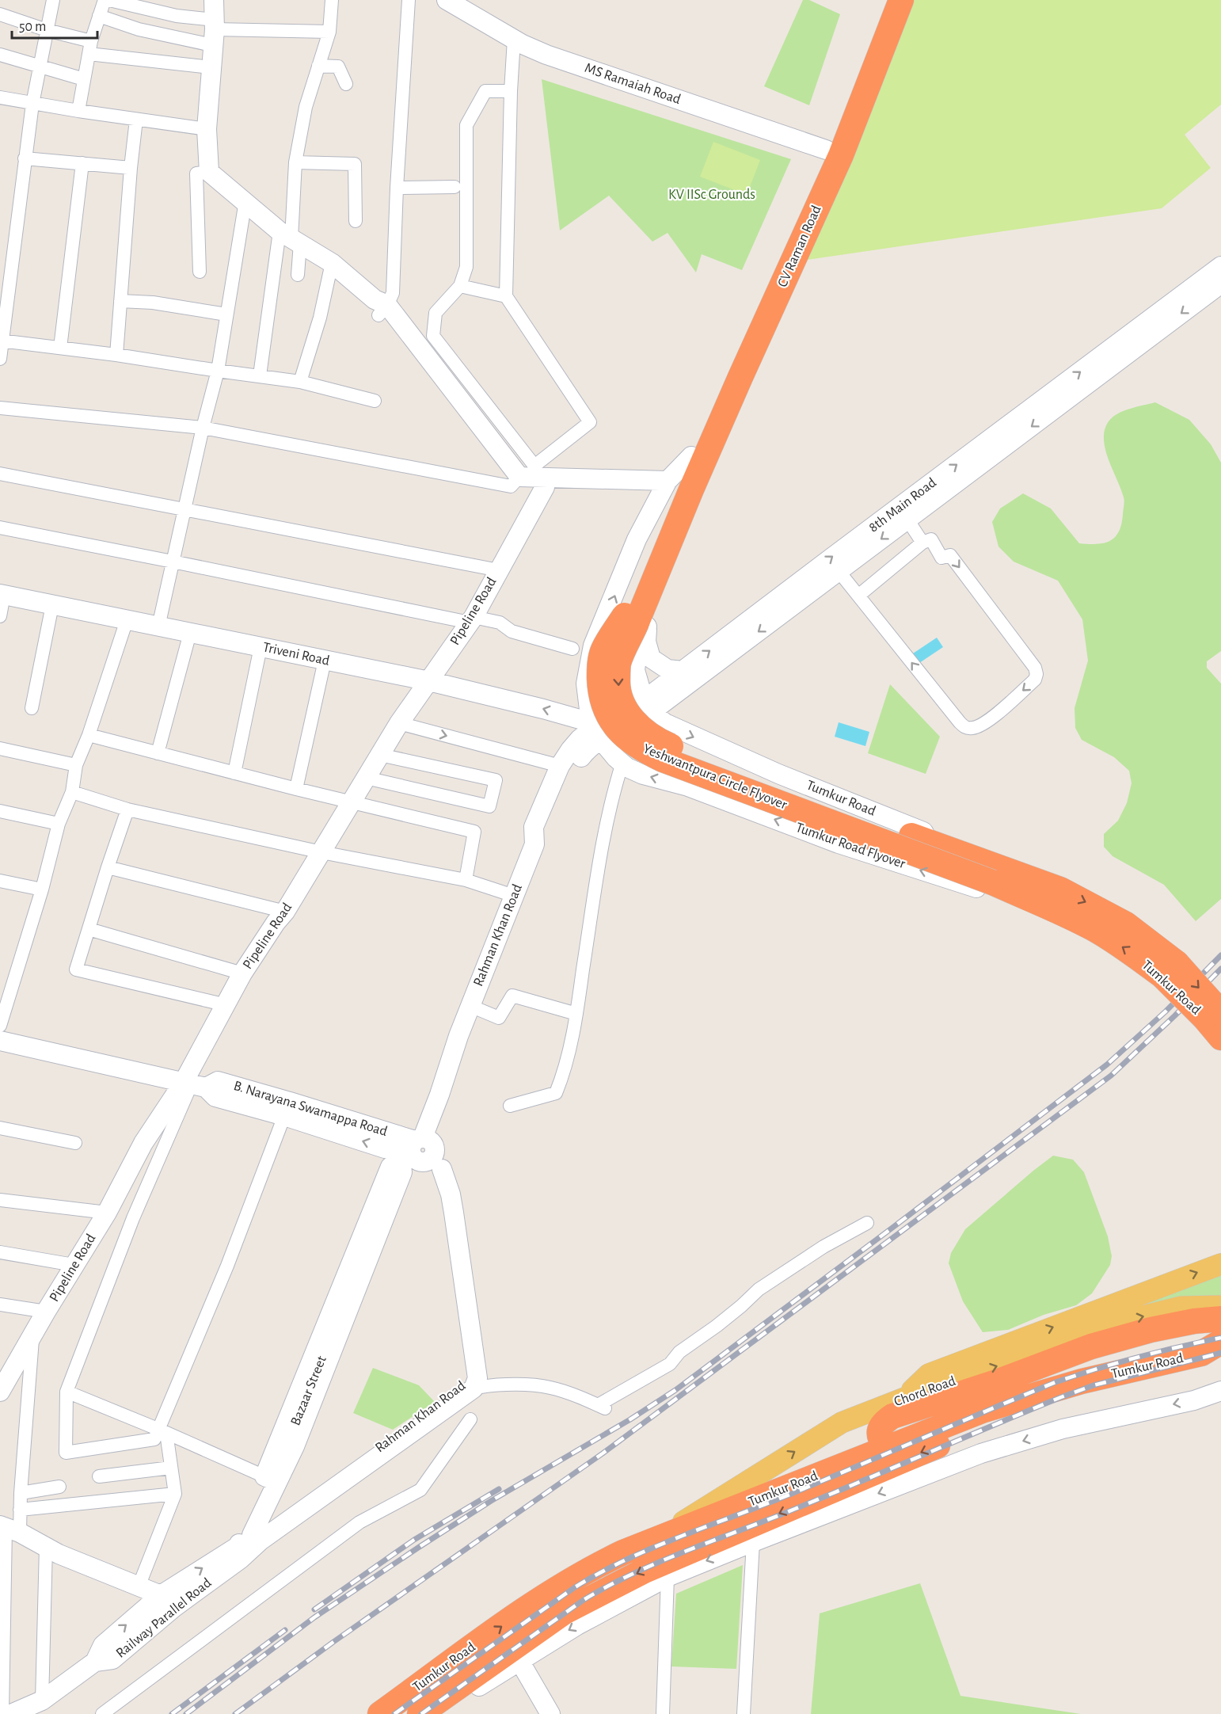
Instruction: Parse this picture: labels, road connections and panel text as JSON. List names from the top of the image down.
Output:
{
  "streets": {
    "highway": ["CV Raman Road", "Yeshwantpura Circle Flyover", "Tumkur Road"],
    "main road": ["Chord Road"],
    "street": [
      "MS Ramaiah Road",
      "8th Main Road",
      "Pipeline Road",
      "Triveni Road",
      "Tumkur Road Flyover",
      "Rahman Khan Road",
      "B. Narayana Swamappa Road",
      "Bazaar Street",
      "Railway Parallel Road"
    ]
  },
  "crossings": [
    ["MS Ramaiah Road", "CV Raman Road"],
    ["CV Raman Road", "Yeshwantpura Circle Flyover"],
    ["8th Main Road", "Triveni Road"],
    ["8th Main Road", "Tumkur Road"],
    ["8th Main Road", "Rahman Khan Road"],
    ["Pipeline Road", "Triveni Road"],
    ["Pipeline Road", "B. Narayana Swamappa Road"],
    ["Triveni Road", "Rahman Khan Road"],
    ["Yeshwantpura Circle Flyover", "Tumkur Road"],
    ["Yeshwantpura Circle Flyover", "Tumkur Road Flyover"],
    ["Tumkur Road", "Tumkur Road Flyover"],
    ["Tumkur Road", "Chord Road"],
    ["Rahman Khan Road", "B. Narayana Swamappa Road"],
    ["Rahman Khan Road", "Bazaar Street"],
    ["Rahman Khan Road", "Railway Parallel Road"],
    ["B. Narayana Swamappa Road", "Bazaar Street"],
    ["Bazaar Street", "Railway Parallel Road"]
  ],
  "one_way": ["Tumkur Road Flyover"],
  "parks": ["KV IISc Grounds"],
  "scale_bar": "50 m"
}
